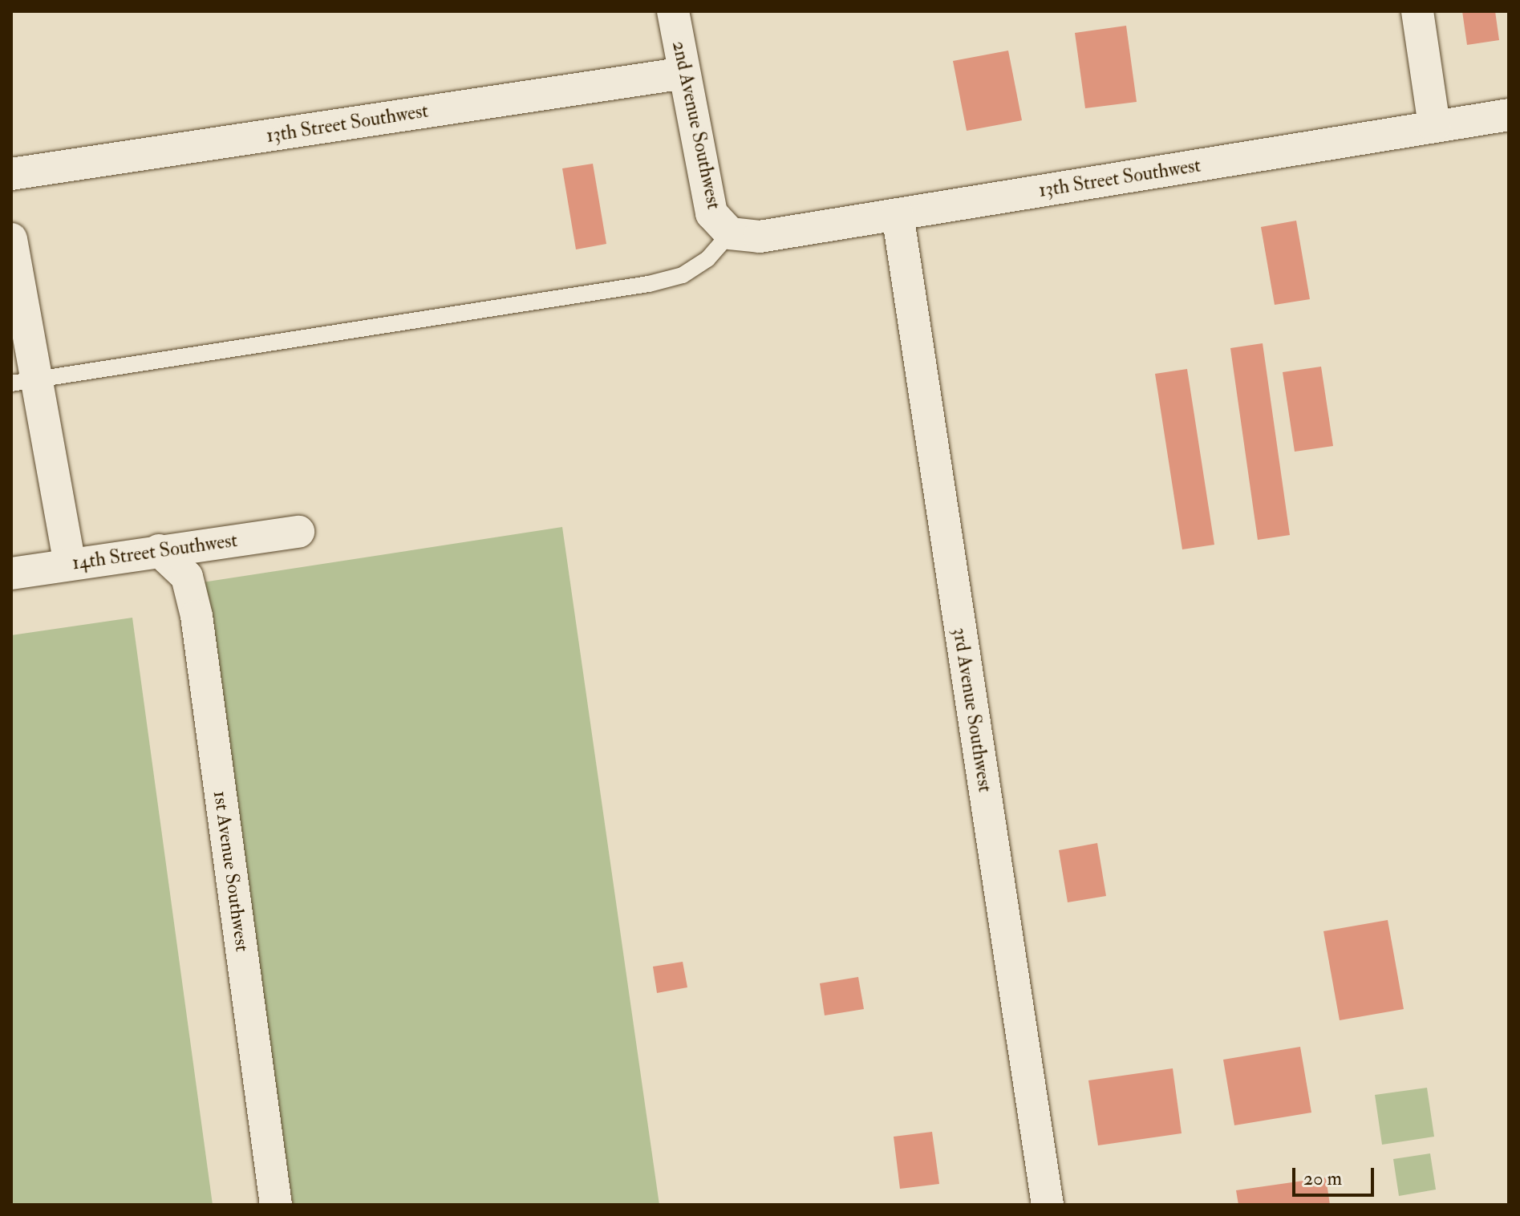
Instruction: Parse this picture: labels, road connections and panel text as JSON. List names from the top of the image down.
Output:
{
  "streets": {
    "street": [
      "13th Street Southwest",
      "2nd Avenue Southwest",
      "14th Street Southwest",
      "3rd Avenue Southwest",
      "1st Avenue Southwest"
    ]
  },
  "crossings": [
    ["13th Street Southwest", "2nd Avenue Southwest"],
    ["13th Street Southwest", "3rd Avenue Southwest"],
    ["14th Street Southwest", "1st Avenue Southwest"]
  ],
  "scale_bar": "20 m"
}
